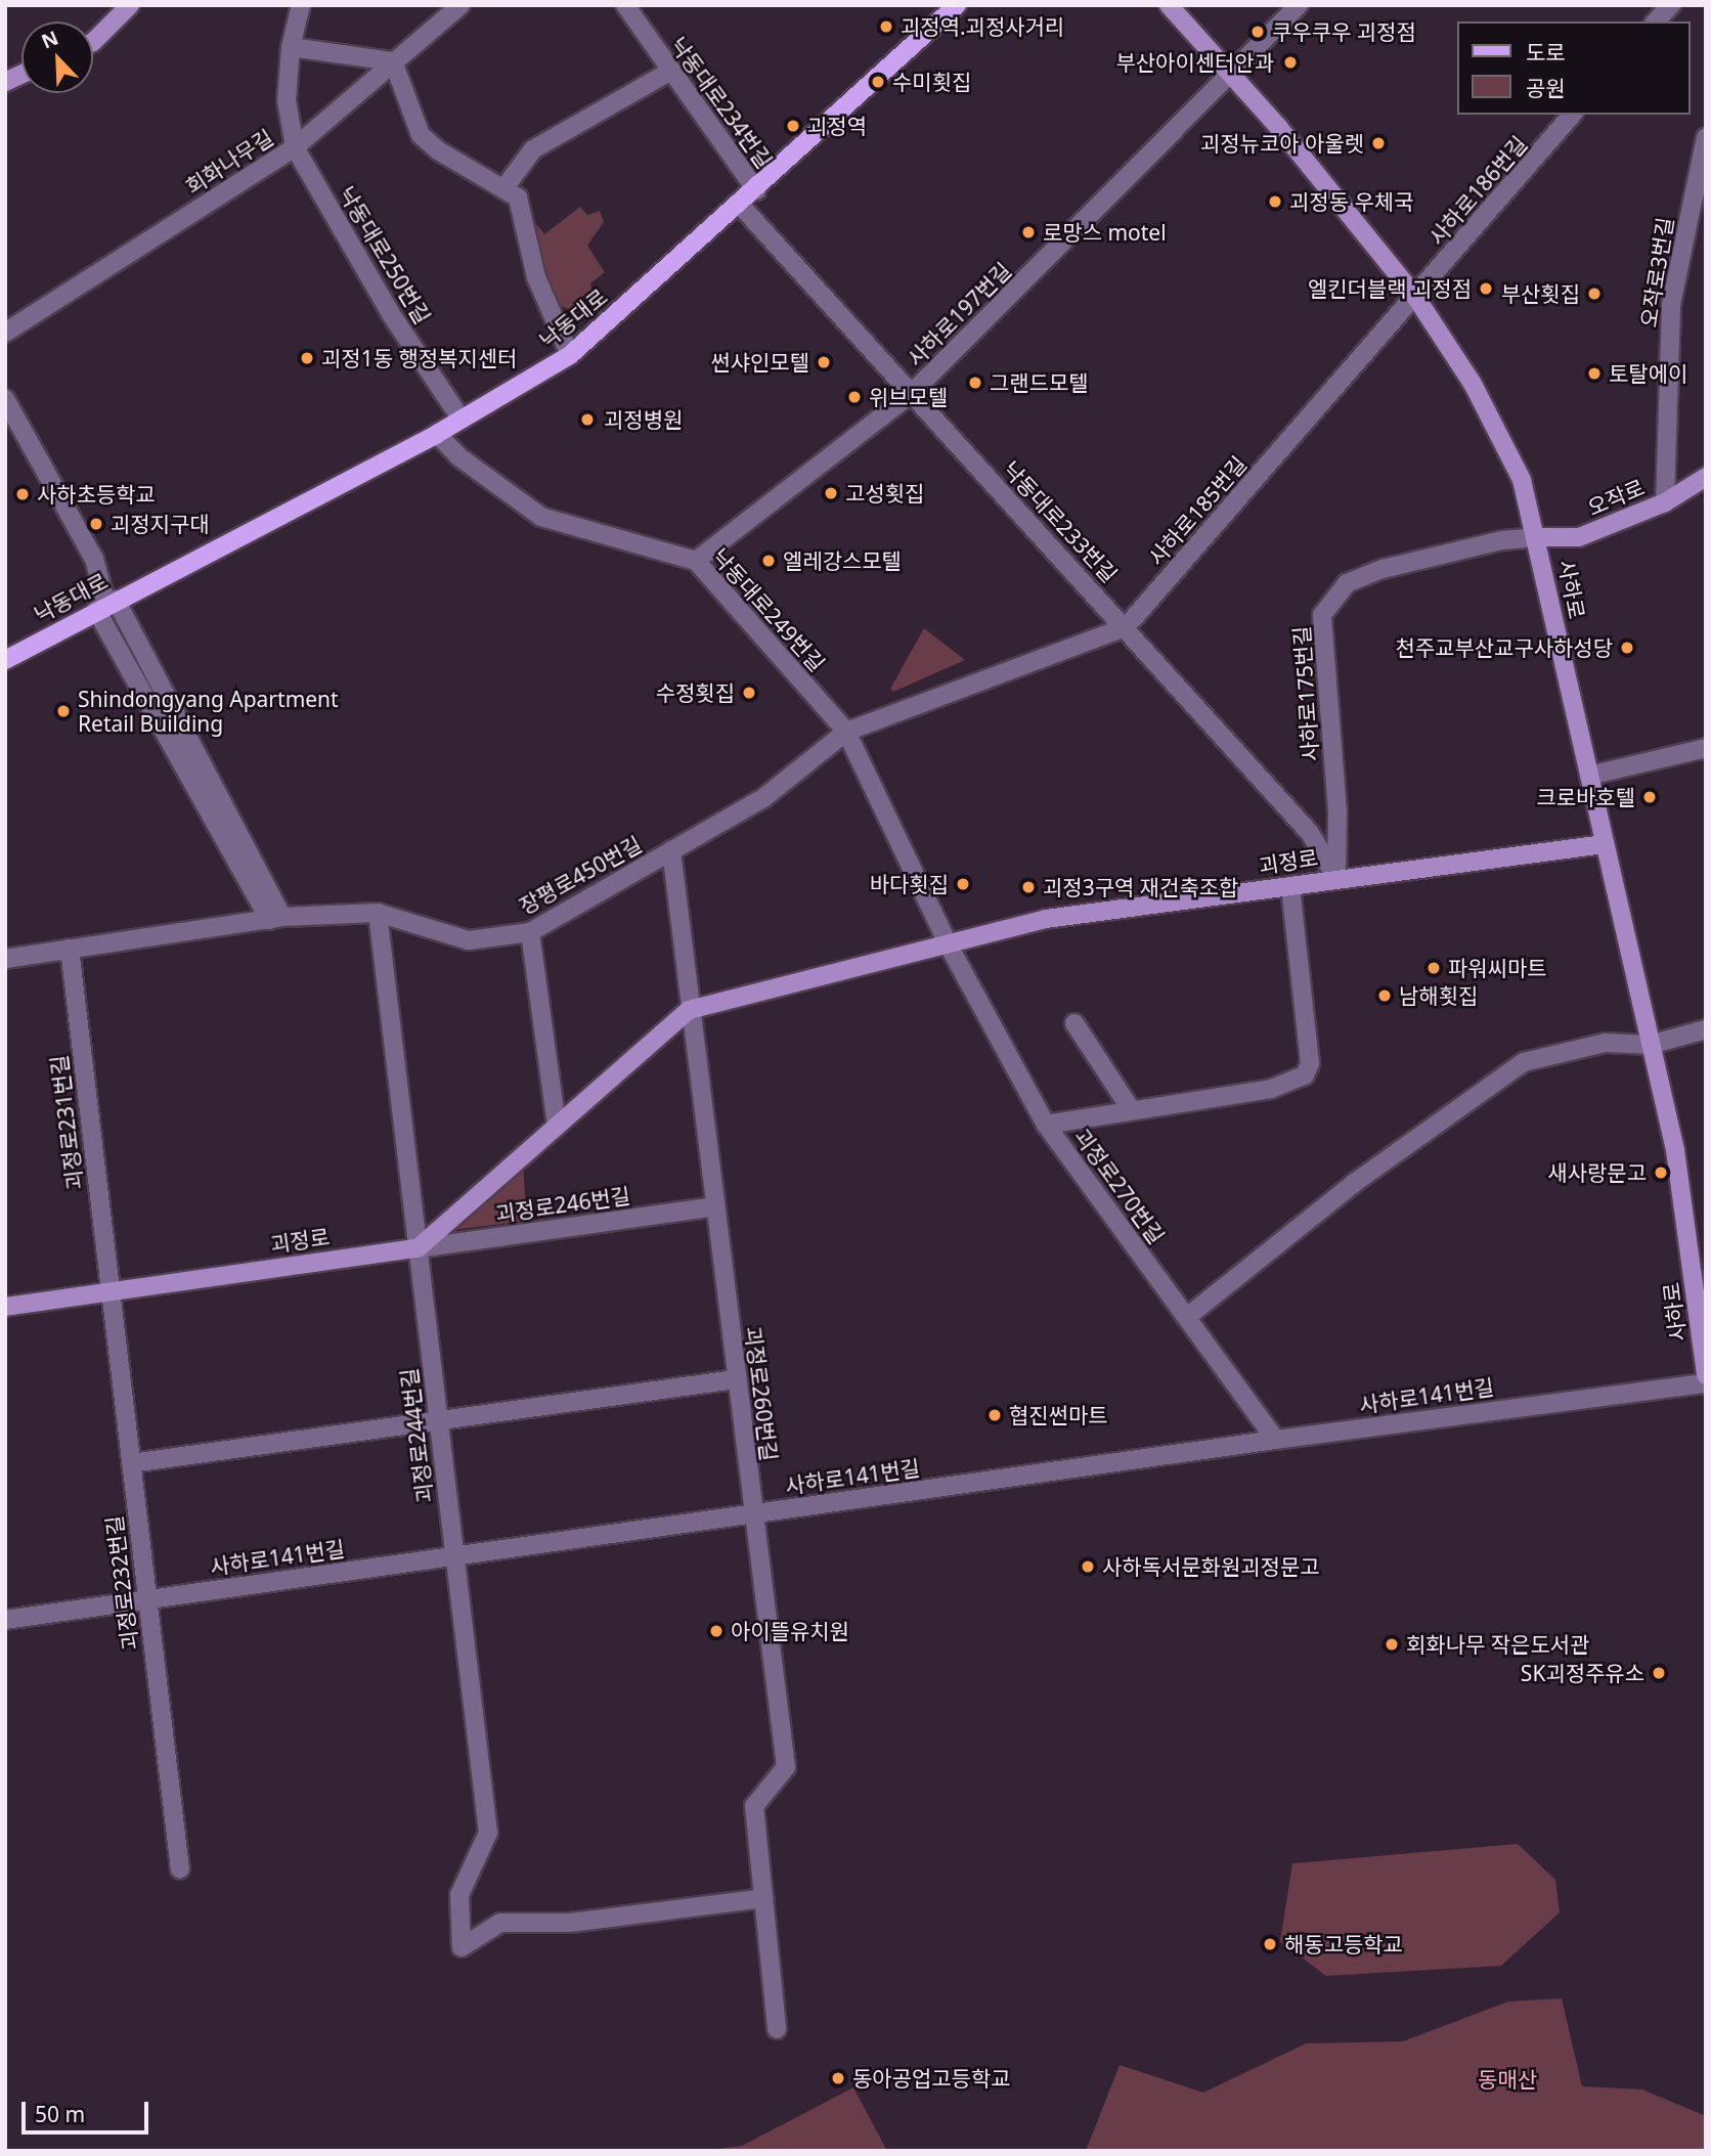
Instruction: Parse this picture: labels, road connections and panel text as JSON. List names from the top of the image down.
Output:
{
  "streets": {
    "main road": ["낙동대로"],
    "street": [
      "낙동대로234번길",
      "회화나무길",
      "사하로186번길",
      "낙동대로250번길",
      "오작로3번길",
      "사하로197번길",
      "오작로",
      "사하로185번길",
      "낙동대로233번길",
      "사하로",
      "낙동대로249번길",
      "사하로175번길",
      "괴정로",
      "장평로450번길",
      "괴정로231번길",
      "괴정로270번길",
      "괴정로246번길",
      "괴정로260번길",
      "사하로141번길",
      "괴정로244번길",
      "괴정로232번길"
    ]
  },
  "crossings": [
    ["낙동대로234번길", "낙동대로"],
    ["회화나무길", "낙동대로250번길"],
    ["사하로186번길", "사하로185번길"],
    ["사하로186번길", "사하로"],
    ["낙동대로250번길", "낙동대로"],
    ["오작로3번길", "오작로"],
    ["사하로197번길", "낙동대로233번길"],
    ["사하로197번길", "사하로"],
    ["사하로197번길", "낙동대로249번길"],
    ["낙동대로", "낙동대로233번길"],
    ["낙동대로", "낙동대로249번길"],
    ["오작로", "사하로"],
    ["오작로", "사하로175번길"],
    ["사하로185번길", "낙동대로233번길"],
    ["사하로185번길", "사하로"],
    ["사하로185번길", "낙동대로249번길"],
    ["사하로185번길", "장평로450번길"],
    ["낙동대로233번길", "사하로175번길"],
    ["낙동대로233번길", "괴정로"],
    ["사하로", "사하로175번길"],
    ["사하로", "괴정로"],
    ["낙동대로249번길", "괴정로"],
    ["낙동대로249번길", "장평로450번길"],
    ["낙동대로249번길", "괴정로270번길"],
    ["사하로175번길", "괴정로"],
    ["괴정로", "괴정로231번길"],
    ["괴정로", "괴정로270번길"],
    ["괴정로", "괴정로246번길"],
    ["괴정로", "괴정로260번길"],
    ["괴정로", "괴정로244번길"],
    ["괴정로", "괴정로232번길"],
    ["장평로450번길", "괴정로231번길"],
    ["장평로450번길", "괴정로244번길"],
    ["괴정로231번길", "괴정로232번길"],
    ["괴정로270번길", "사하로141번길"],
    ["괴정로246번길", "괴정로260번길"],
    ["괴정로246번길", "괴정로244번길"],
    ["괴정로260번길", "사하로141번길"],
    ["괴정로260번길", "괴정로244번길"],
    ["사하로141번길", "괴정로244번길"],
    ["사하로141번길", "괴정로232번길"]
  ],
  "parks": ["동매산"],
  "places": [
    "괴정역.괴정사거리",
    "쿠우쿠우 괴정점",
    "부산아이센터안과",
    "수미횟집",
    "괴정역",
    "괴정뉴코아 아울렛",
    "괴정동 우체국",
    "로망스 motel",
    "엘킨더블랙 괴정점",
    "부산횟집",
    "괴정1동 행정복지센터",
    "썬샤인모텔",
    "토탈에이",
    "그랜드모텔",
    "위브모텔",
    "괴정병원",
    "고성횟집",
    "사하초등학교",
    "괴정지구대",
    "엘레강스모텔",
    "천주교부산교구사하성당",
    "수정횟집",
    "Shindongyang Apartment Retail Building",
    "크로바호텔",
    "바다횟집",
    "괴정3구역 재건축조합",
    "파워씨마트",
    "남해횟집",
    "새사랑문고",
    "협진썬마트",
    "사하독서문화원괴정문고",
    "아이뜰유치원",
    "회화나무 작은도서관",
    "SK괴정주유소",
    "해동고등학교",
    "동아공업고등학교"
  ],
  "legend": ["도로", "공원"],
  "scale_bar": "50 m",
  "north": "top left"
}
